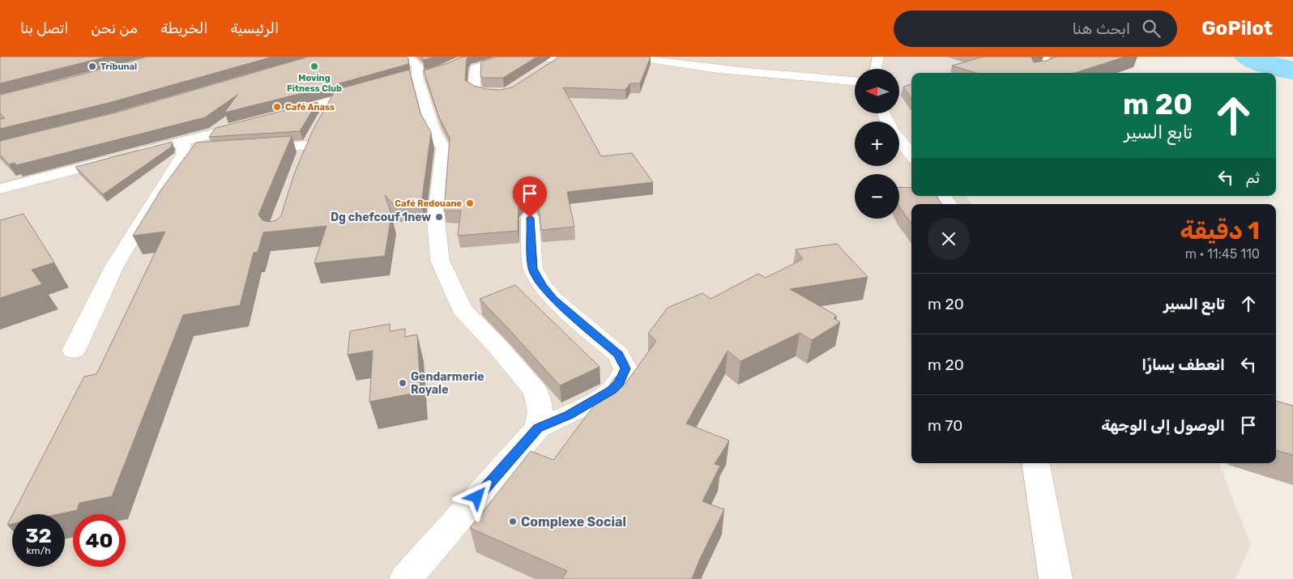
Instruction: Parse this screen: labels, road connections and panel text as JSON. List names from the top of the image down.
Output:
{
  "places": [
    "Tribunal",
    "Moving Fitness Club",
    "Café Anass",
    "Café Redouane",
    "Dg chefcouf 1new",
    "Gendarmerie Royale",
    "Complexe Social"
  ],
  "north": "left",
  "page": {
    "header": "GoPilot",
    "search": "ابحث هنا",
    "nav": [
      "الرئيسية",
      "الخريطة",
      "من نحن",
      "اتصل بنا"
    ],
    "map_buttons": ["+", "−"],
    "turn": ["20 m", "تابع السير"],
    "then": "ثم",
    "heading": ["1 دقيقة", "110 m · 11:45"],
    "list": [
      {
        "name": "تابع السير",
        "value": "20 m"
      },
      {
        "name": "انعطف يسارًا",
        "value": "20 m"
      },
      {
        "name": "الوصول إلى الوجهة",
        "value": "70 m"
      }
    ],
    "speed": "32 km/h",
    "limit": "40"
  }
}
